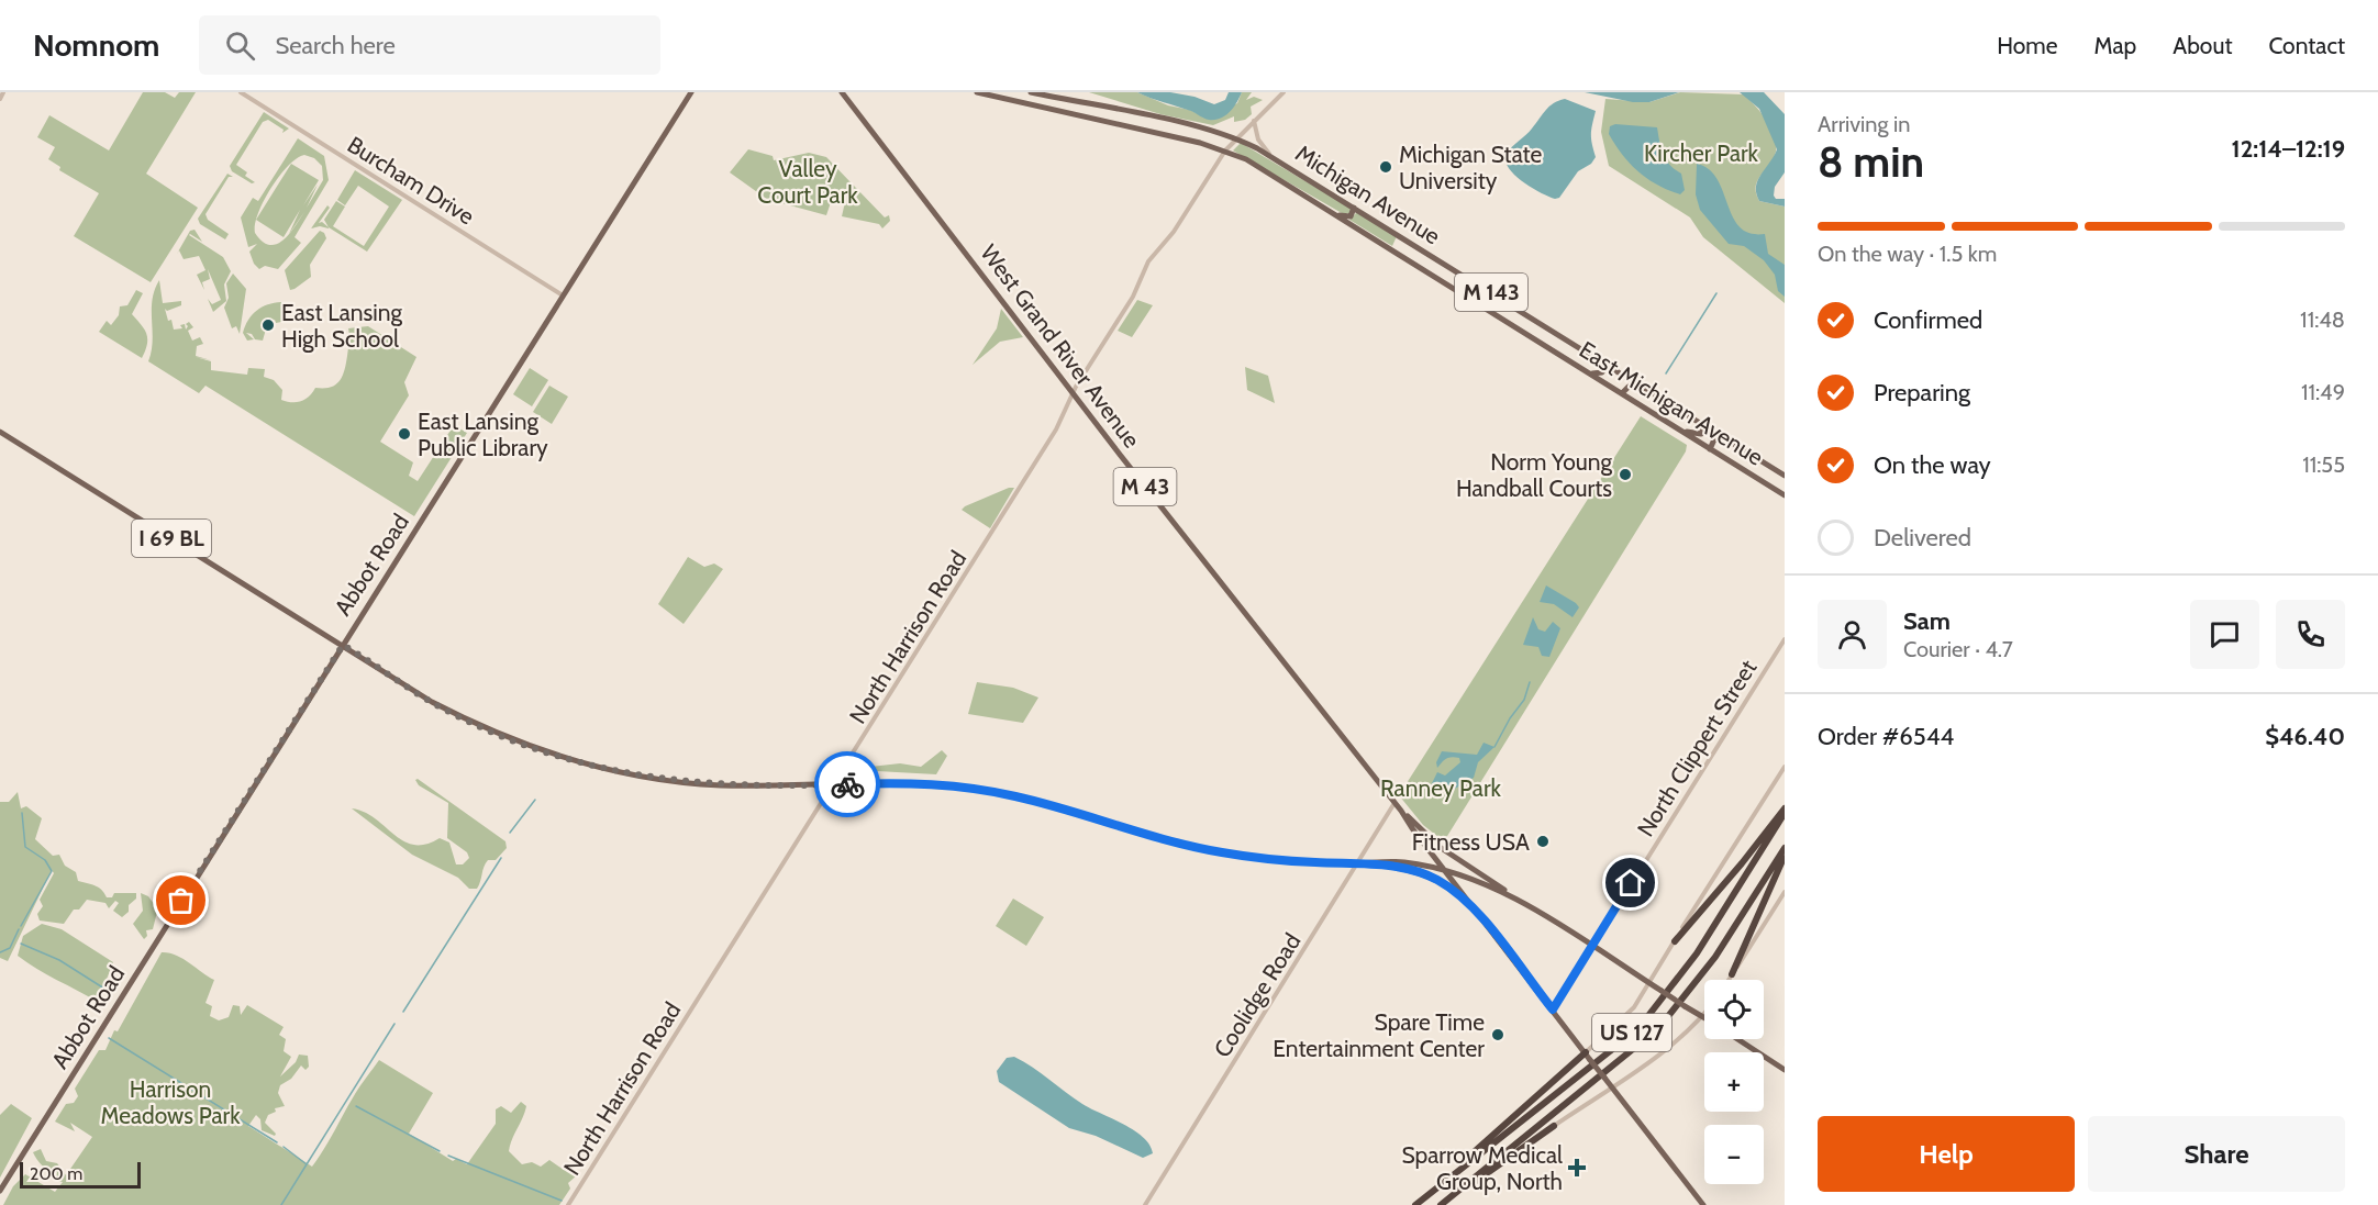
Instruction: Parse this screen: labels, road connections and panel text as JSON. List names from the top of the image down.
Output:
{
  "streets": {
    "highway": ["US 127"],
    "main road": [
      "Michigan Avenue",
      "M 143",
      "West Grand River Avenue",
      "East Michigan Avenue",
      "M 43",
      "I 69 BL",
      "Abbot Road"
    ],
    "street": [
      "Burcham Drive",
      "North Harrison Road",
      "North Clippert Street",
      "Coolidge Road"
    ]
  },
  "crossings": [
    ["Burcham Drive", "Abbot Road"],
    ["Michigan Avenue", "East Michigan Avenue"],
    ["Michigan Avenue", "North Harrison Road"],
    ["West Grand River Avenue", "M 43"],
    ["West Grand River Avenue", "I 69 BL"],
    ["West Grand River Avenue", "North Harrison Road"],
    ["West Grand River Avenue", "Coolidge Road"],
    ["M 43", "I 69 BL"],
    ["I 69 BL", "Abbot Road"],
    ["I 69 BL", "North Harrison Road"],
    ["I 69 BL", "North Clippert Street"],
    ["I 69 BL", "Coolidge Road"]
  ],
  "parks": [
    "Kircher Park",
    "Valley Court Park",
    "Ranney Park",
    "Harrison Meadows Park"
  ],
  "places": {
    "other": [
      "Michigan State University",
      "East Lansing High School",
      "East Lansing Public Library",
      "Norm Young Handball Courts",
      "Fitness USA",
      "Spare Time Entertainment Center"
    ],
    "health": ["Sparrow Medical Group, North"]
  },
  "scale_bar": "200 m",
  "page": {
    "header": "Nomnom",
    "search": "Search here",
    "nav": [
      "Home",
      "Map",
      "About",
      "Contact"
    ],
    "heading": ["8 min", "Arriving in", "12:14–12:19"],
    "panel": [
      "Sam",
      "Courier · 4.7",
      "Order #6544",
      "$46.40"
    ],
    "bar": "On the way · 1.5 km",
    "list": [
      ["Confirmed", "11:48"],
      ["Preparing", "11:49"],
      ["On the way", "11:55"],
      "Delivered"
    ],
    "map_buttons": ["+", "−"],
    "buttons": ["Help", "Share"],
    "scale": "200 m"
  }
}
